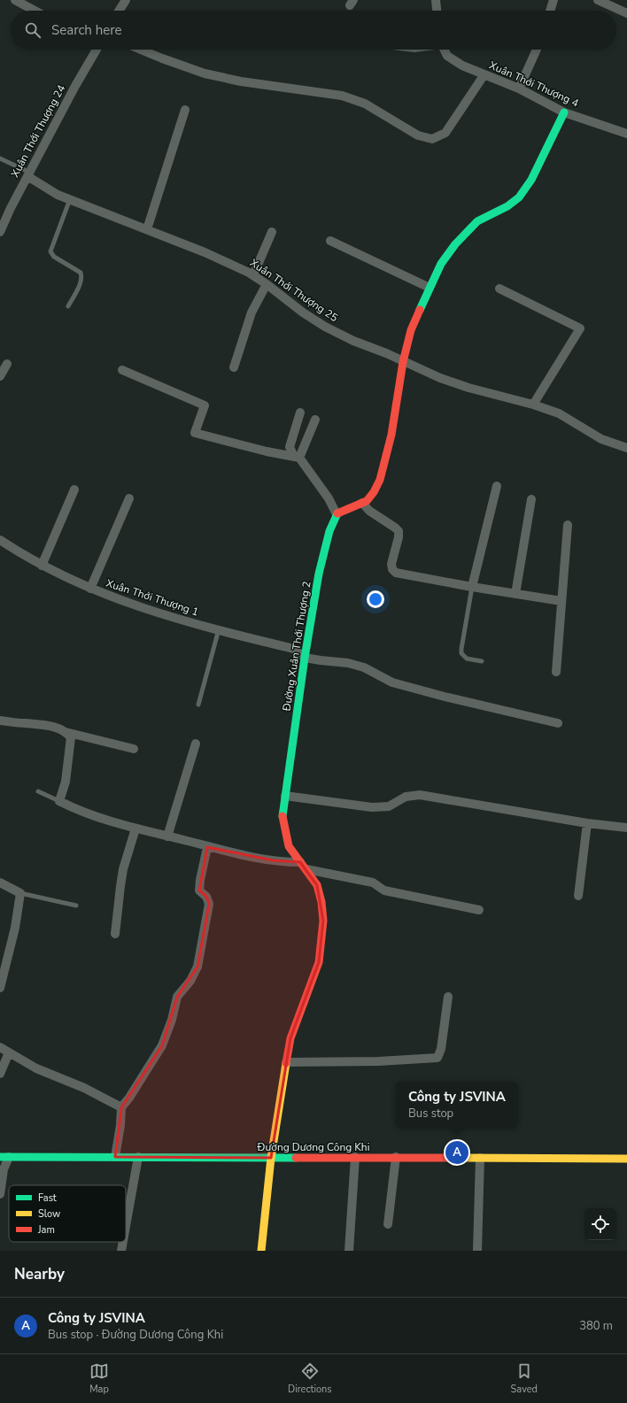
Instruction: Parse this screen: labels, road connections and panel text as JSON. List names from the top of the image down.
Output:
{
  "streets": {
    "street": [
      "Xuân Thới Thượng 4",
      "Xuân Thới Thượng 24",
      "Xuân Thới Thượng 25",
      "Xuân Thới Thượng 1",
      "Đường Xuân Thới Thượng 2",
      "Đường Dương Công Khi"
    ]
  },
  "crossings": [
    ["Xuân Thới Thượng 24", "Xuân Thới Thượng 25"],
    ["Xuân Thới Thượng 1", "Đường Xuân Thới Thượng 2"],
    ["Đường Xuân Thới Thượng 2", "Đường Dương Công Khi"]
  ],
  "legend": ["Fast", "Slow", "Jam"],
  "page": {
    "search": "Search here",
    "popup": ["Công ty JSVINA", "Bus stop"],
    "pins": "A",
    "heading": "Nearby",
    "list": [
      {
        "mark": "A",
        "name": "Công ty JSVINA",
        "note": "Bus stop · Đường Dương Công Khi",
        "value": "380 m"
      }
    ],
    "nav": ["Map", "Directions", "Saved"]
  }
}
